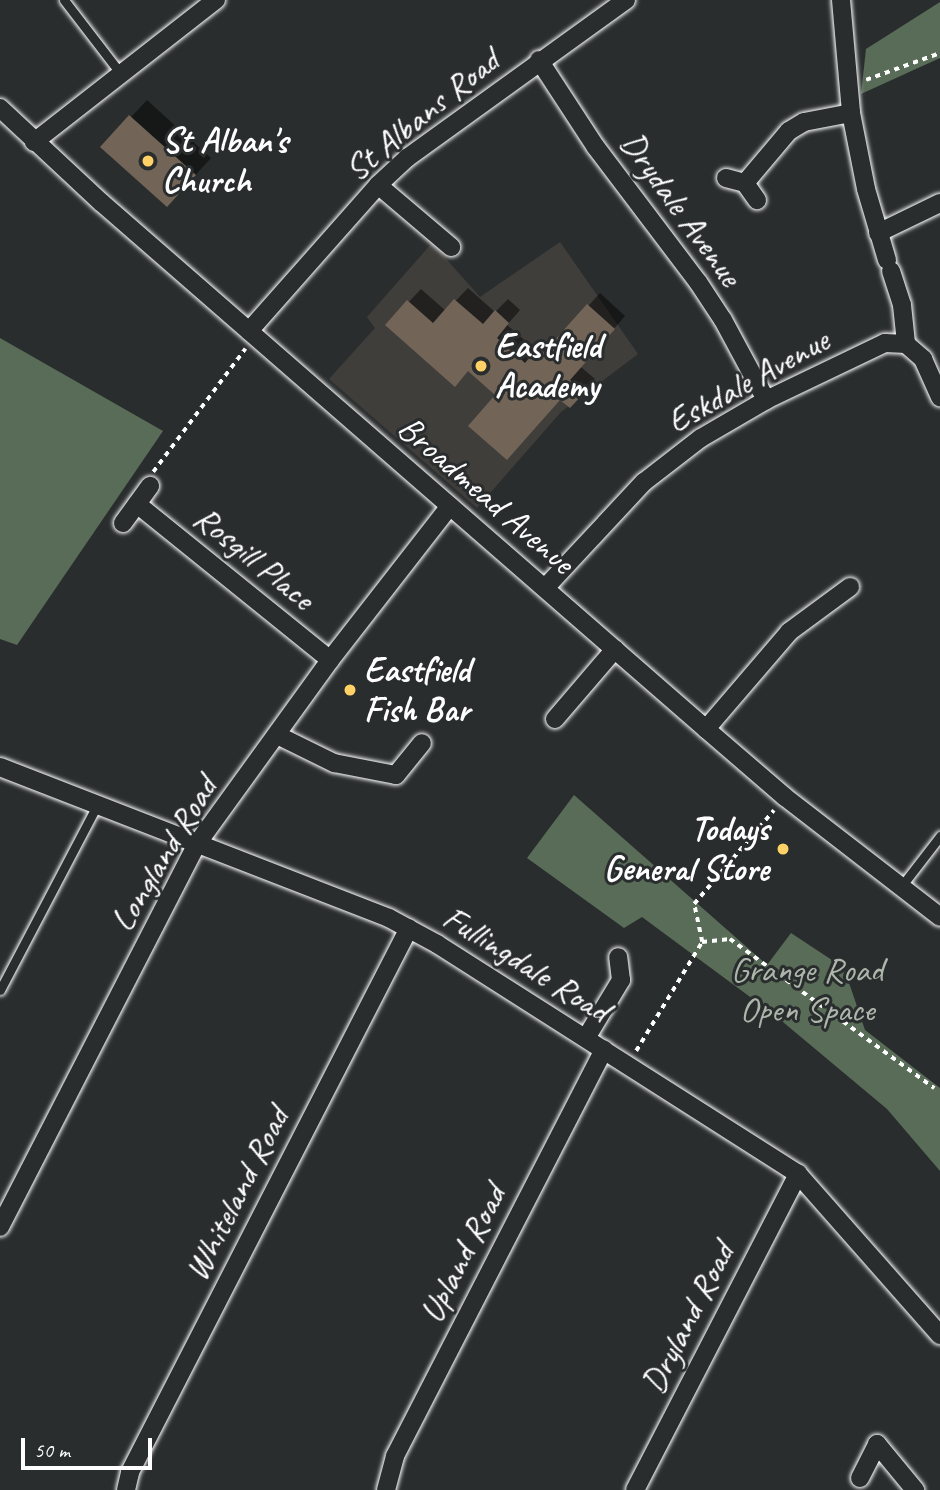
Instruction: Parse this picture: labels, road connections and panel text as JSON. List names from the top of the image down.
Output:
{
  "streets": {
    "street": [
      "St Albans Road",
      "Drydale Avenue",
      "Eskdale Avenue",
      "Broadmead Avenue",
      "Rosgill Place",
      "Longland Road",
      "Fullingdale Road",
      "Whiteland Road",
      "Upland Road",
      "Dryland Road"
    ]
  },
  "crossings": [
    ["St Albans Road", "Drydale Avenue"],
    ["St Albans Road", "Broadmead Avenue"],
    ["Drydale Avenue", "Eskdale Avenue"],
    ["Eskdale Avenue", "Broadmead Avenue"],
    ["Broadmead Avenue", "Longland Road"],
    ["Rosgill Place", "Longland Road"],
    ["Longland Road", "Fullingdale Road"],
    ["Fullingdale Road", "Whiteland Road"],
    ["Fullingdale Road", "Upland Road"],
    ["Fullingdale Road", "Dryland Road"]
  ],
  "parks": ["Grange Road Open Space"],
  "places": [
    "St Alban's Church",
    "Eastfield Academy",
    "Eastfield Fish Bar",
    "Todays General Store"
  ],
  "scale_bar": "50 m"
}
